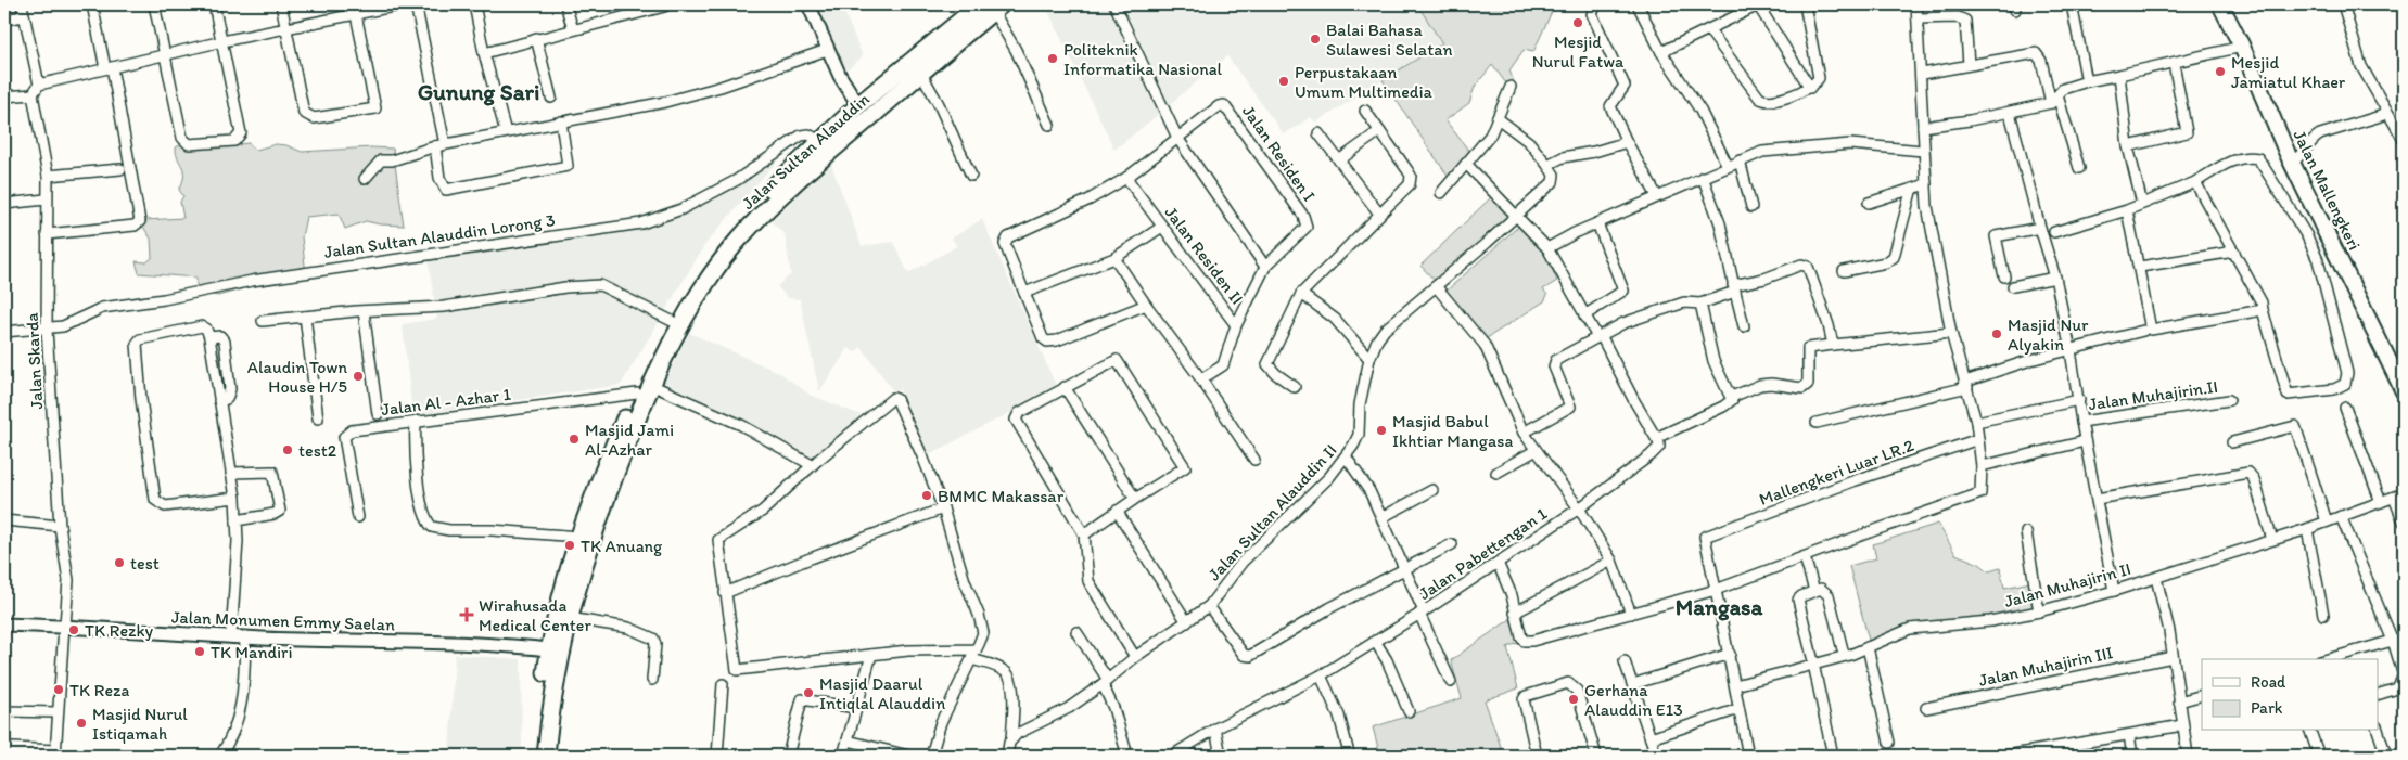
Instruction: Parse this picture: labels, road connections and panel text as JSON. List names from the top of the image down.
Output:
{
  "streets": {
    "highway": ["Jalan Sultan Alauddin"],
    "main road": ["Jalan Mallengkeri"],
    "street": [
      "Jalan Residen I",
      "Jalan Sultan Alauddin Lorong 3",
      "Jalan Residen II",
      "Jalan Skarda",
      "Jalan Muhajirin.II",
      "Jalan Al - Azhar 1",
      "Mallengkeri Luar LR.2",
      "Jalan Sultan Alauddin II",
      "Jalan Pabettengan 1",
      "Jalan Muhajirin II",
      "Jalan Monumen Emmy Saelan",
      "Jalan Muhajirin III"
    ]
  },
  "crossings": [
    ["Jalan Sultan Alauddin", "Jalan Sultan Alauddin Lorong 3"],
    ["Jalan Sultan Alauddin", "Jalan Al - Azhar 1"],
    ["Jalan Sultan Alauddin", "Jalan Monumen Emmy Saelan"],
    ["Jalan Residen I", "Jalan Residen II"],
    ["Jalan Sultan Alauddin Lorong 3", "Jalan Skarda"],
    ["Jalan Skarda", "Jalan Monumen Emmy Saelan"]
  ],
  "districts": ["Gunung Sari", "Mangasa"],
  "places": {
    "other": [
      "Mesjid Nurul Fatwa",
      "Balai Bahasa Sulawesi Selatan",
      "Politeknik Informatika Nasional",
      "Mesjid Jamiatul Khaer",
      "Perpustakaan Umum Multimedia",
      "Masjid Nur Alyakin",
      "Alaudin Town House H/5",
      "Masjid Babul Ikhtiar Mangasa",
      "Masjid Jami Al-Azhar",
      "test2",
      "BMMC Makassar",
      "TK Anuang",
      "test",
      "TK Rezky",
      "TK Mandiri",
      "TK Reza",
      "Masjid Daarul Intiqlal Alauddin",
      "Gerhana Alauddin E13",
      "Masjid Nurul Istiqamah"
    ],
    "health": ["Wirahusada Medical Center"]
  },
  "legend": ["Road", "Park"]
}
